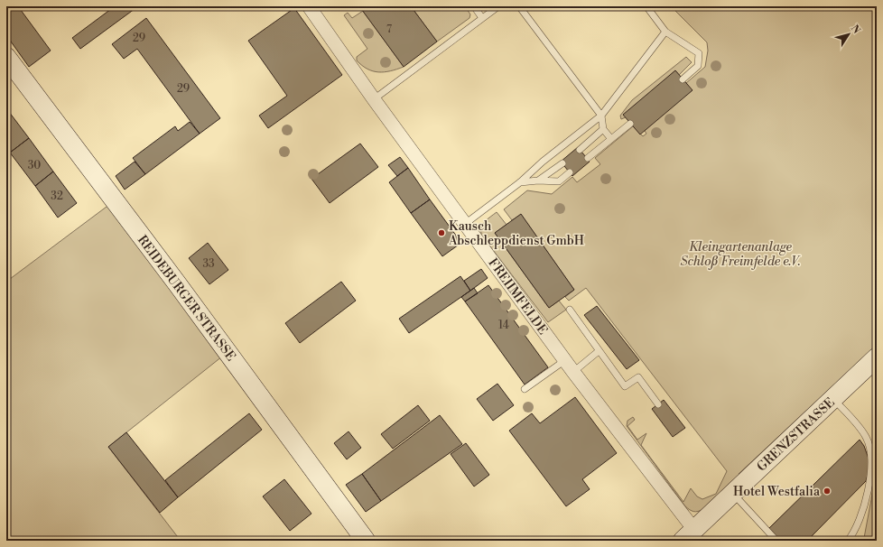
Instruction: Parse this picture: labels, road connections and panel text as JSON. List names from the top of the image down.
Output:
{
  "streets": {
    "street": ["FREIIMFELDE", "REIDEBURGER STRASSE", "GRENZSTRASSE"]
  },
  "crossings": [
    ["FREIIMFELDE", "GRENZSTRASSE"]
  ],
  "parks": ["Kleingartenanlage Schloß Freimfelde e.V."],
  "places": ["Kausch Abschleppdienst GmbH", "Hotel Westfalia"],
  "house_numbers": [
    "7",
    "29",
    "29",
    "30",
    "32",
    "33",
    "14"
  ],
  "north": "top right"
}
